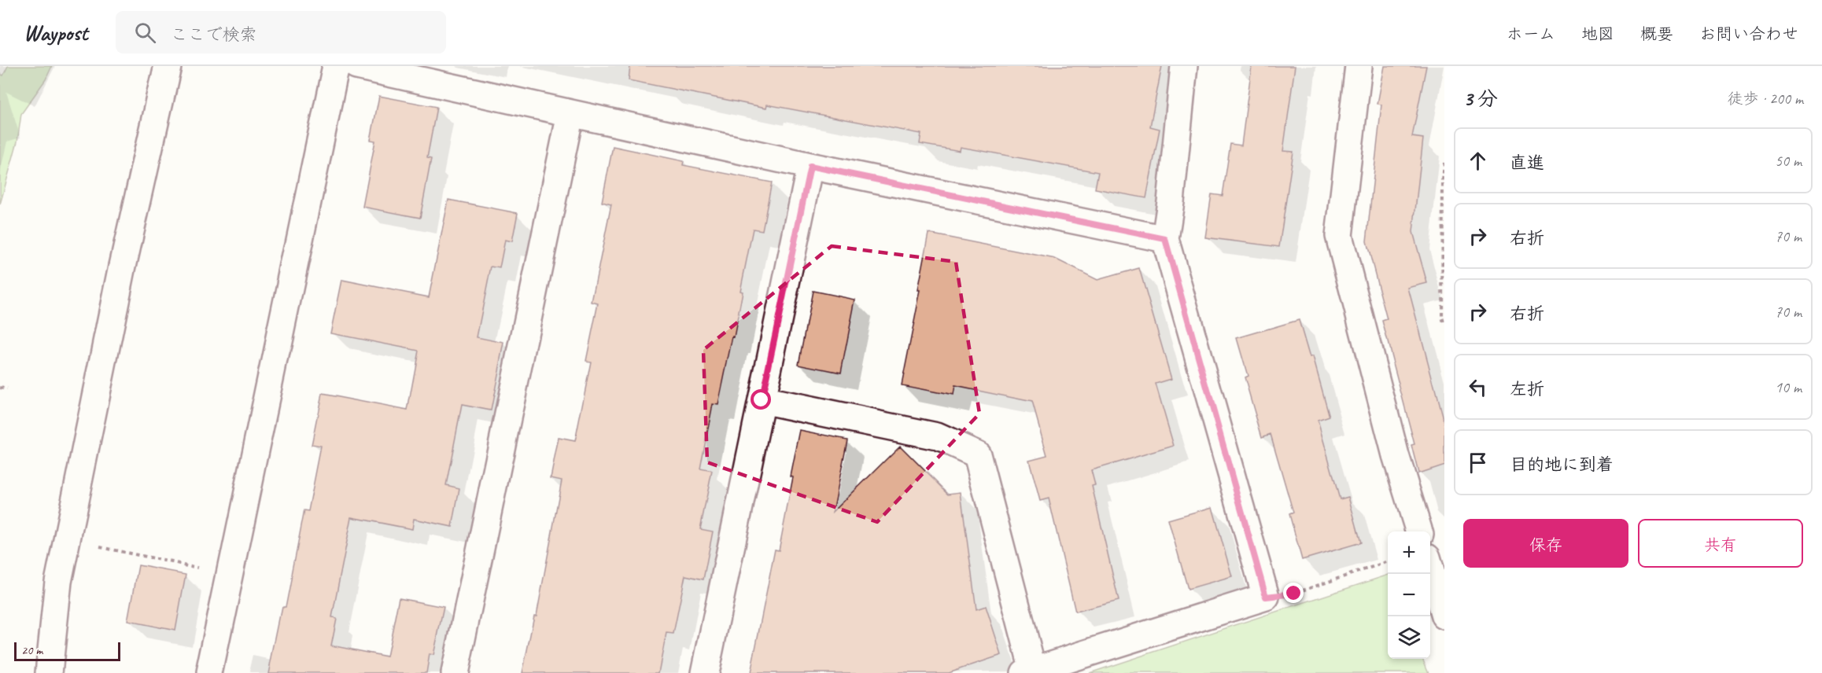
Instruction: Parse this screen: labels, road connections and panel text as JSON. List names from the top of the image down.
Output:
{
  "scale_bar": "20 m",
  "page": {
    "header": "Waypost",
    "search": "ここで検索",
    "nav": [
      "ホーム",
      "地図",
      "概要",
      "お問い合わせ"
    ],
    "heading": ["3 分", "徒歩 · 200 m"],
    "list": [
      ["直進", "50 m"],
      ["右折", "70 m"],
      ["右折", "70 m"],
      ["左折", "10 m"],
      "目的地に到着"
    ],
    "buttons": ["保存", "共有"],
    "map_buttons": ["+", "−"],
    "scale": "20 m"
  }
}
